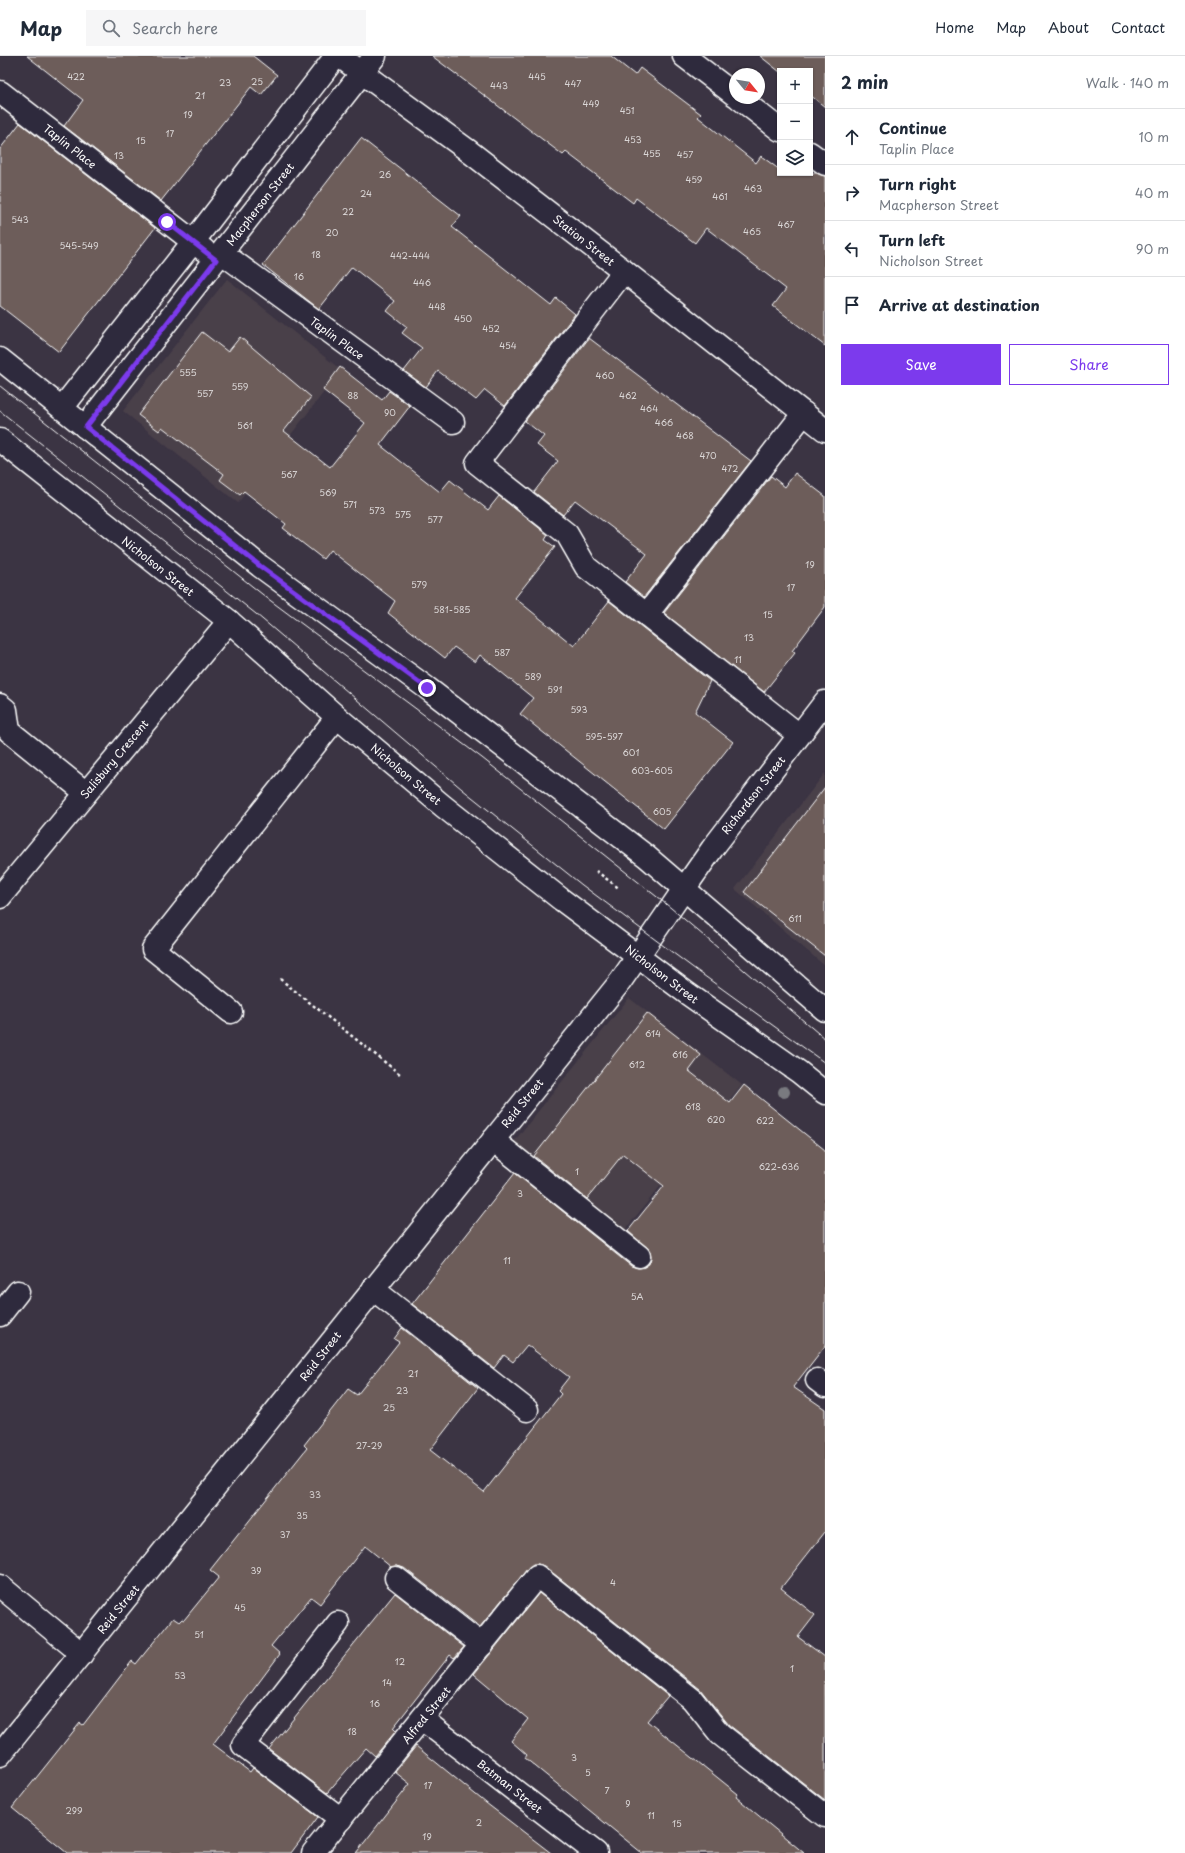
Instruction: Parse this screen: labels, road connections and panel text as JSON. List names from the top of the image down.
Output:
{
  "streets": {
    "street": [
      "Taplin Place",
      "Macpherson Street",
      "Station Street",
      "Nicholson Street",
      "Salisbury Crescent",
      "Richardson Street",
      "Reid Street",
      "Alfred Street",
      "Batman Street"
    ]
  },
  "crossings": [
    ["Taplin Place", "Macpherson Street"],
    ["Macpherson Street", "Station Street"],
    ["Nicholson Street", "Salisbury Crescent"],
    ["Nicholson Street", "Richardson Street"],
    ["Nicholson Street", "Reid Street"],
    ["Richardson Street", "Reid Street"],
    ["Alfred Street", "Batman Street"]
  ],
  "house_numbers": [
    "422",
    "445",
    "25",
    "23",
    "447",
    "443",
    "21",
    "449",
    "451",
    "19",
    "17",
    "453",
    "15",
    "455",
    "457",
    "13",
    "26",
    "459",
    "463",
    "24",
    "461",
    "22",
    "543",
    "467",
    "465",
    "20",
    "545-549",
    "18",
    "442-444",
    "16",
    "446",
    "448",
    "450",
    "452",
    "454",
    "555",
    "460",
    "559",
    "557",
    "88",
    "462",
    "464",
    "90",
    "466",
    "561",
    "468",
    "470",
    "472",
    "567",
    "569",
    "571",
    "573",
    "575",
    "577",
    "19",
    "579",
    "17",
    "581-585",
    "15",
    "13",
    "587",
    "11",
    "589",
    "591",
    "593",
    "595-597",
    "601",
    "603-605",
    "605",
    "611",
    "614",
    "616",
    "612",
    "618",
    "620",
    "622",
    "622-636",
    "1",
    "3",
    "11",
    "5A",
    "21",
    "23",
    "25",
    "27-29",
    "33",
    "35",
    "37",
    "39",
    "4",
    "45",
    "51",
    "12",
    "1",
    "53",
    "14",
    "16",
    "18",
    "3",
    "5",
    "17",
    "7",
    "9",
    "299",
    "11",
    "2",
    "15",
    "19"
  ],
  "north": "bottom right",
  "page": {
    "header": "Map",
    "search": "Search here",
    "nav": [
      "Home",
      "Map",
      "About",
      "Contact"
    ],
    "heading": ["2 min", "Walk · 140 m"],
    "map_buttons": ["+", "−"],
    "list": [
      ["Continue", "Taplin Place", "10 m"],
      ["Turn right", "Macpherson Street", "40 m"],
      ["Turn left", "Nicholson Street", "90 m"],
      "Arrive at destination"
    ],
    "buttons": ["Save", "Share"]
  }
}
